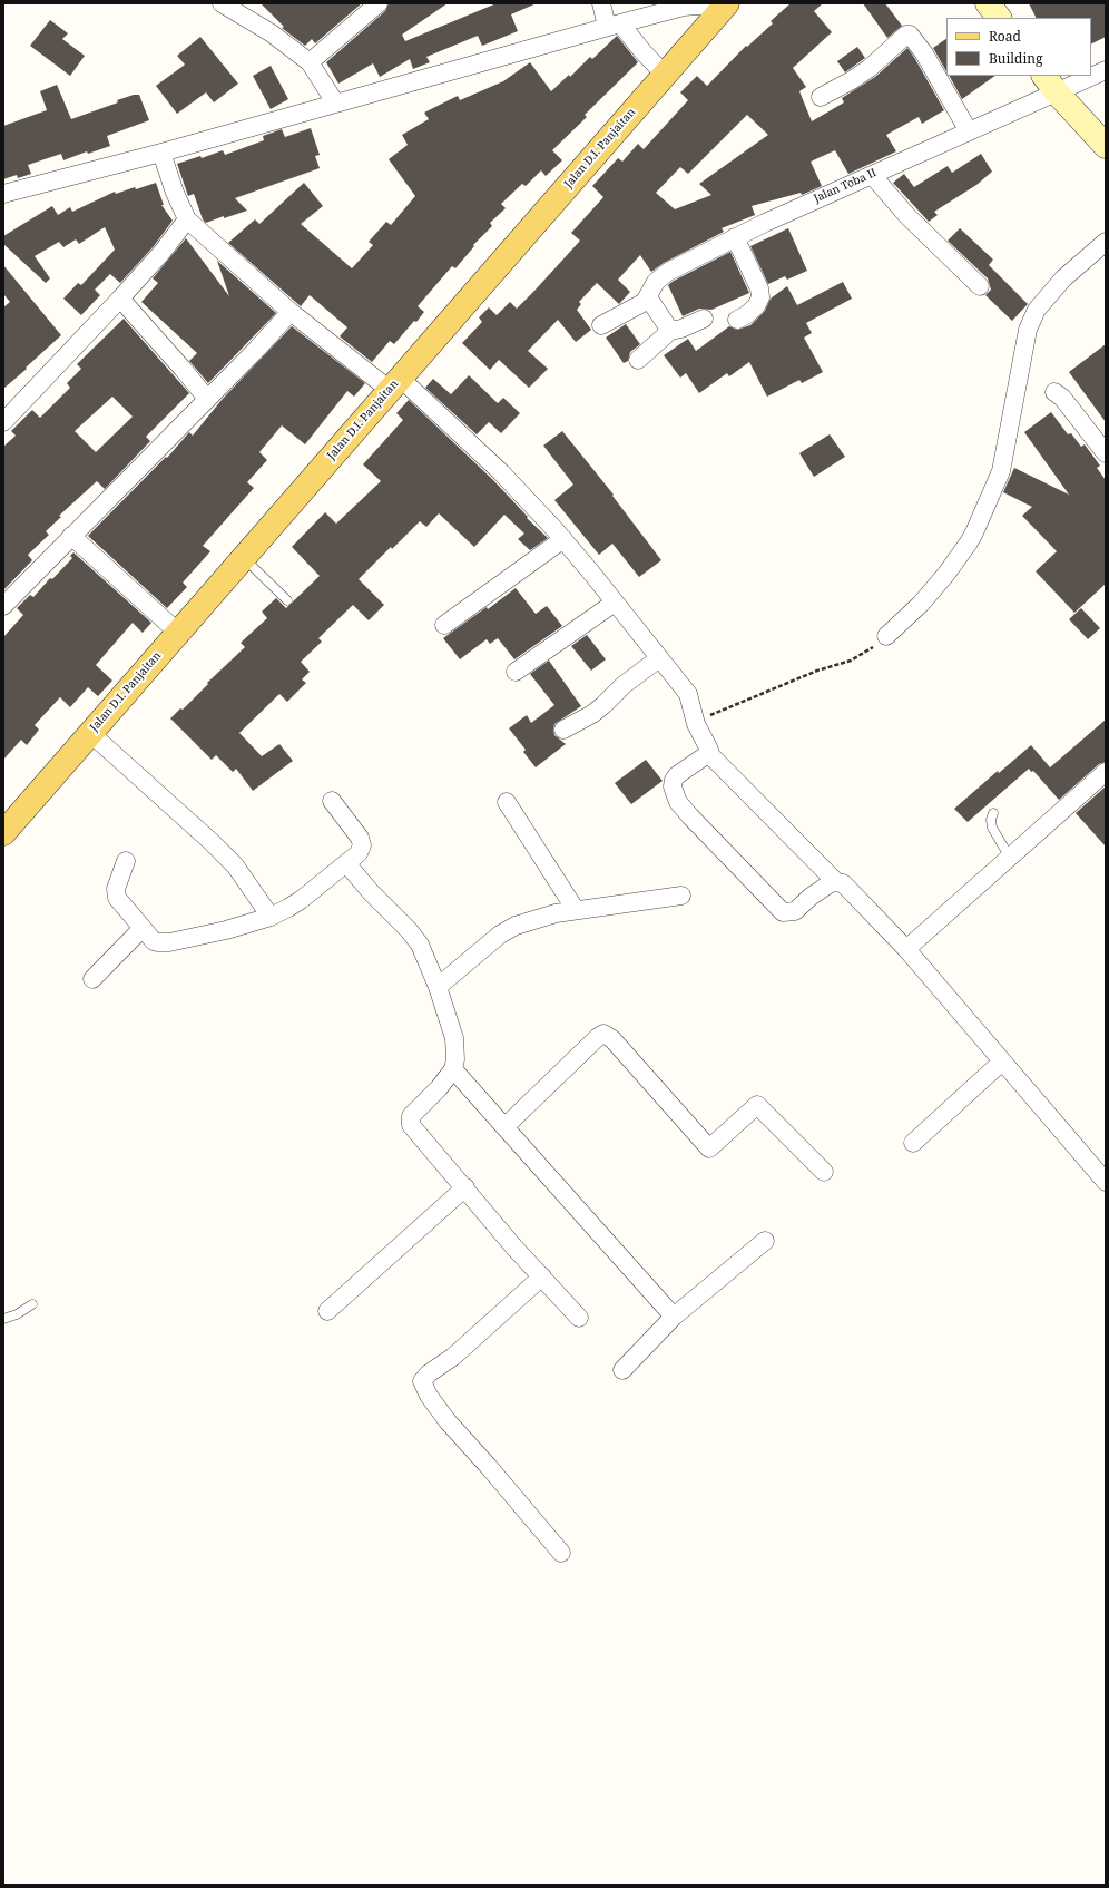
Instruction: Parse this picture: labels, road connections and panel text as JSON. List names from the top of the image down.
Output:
{
  "streets": {
    "main road": ["Jalan D.I. Panjaitan"],
    "street": ["Jalan Toba II"]
  },
  "legend": ["Road", "Building"]
}
